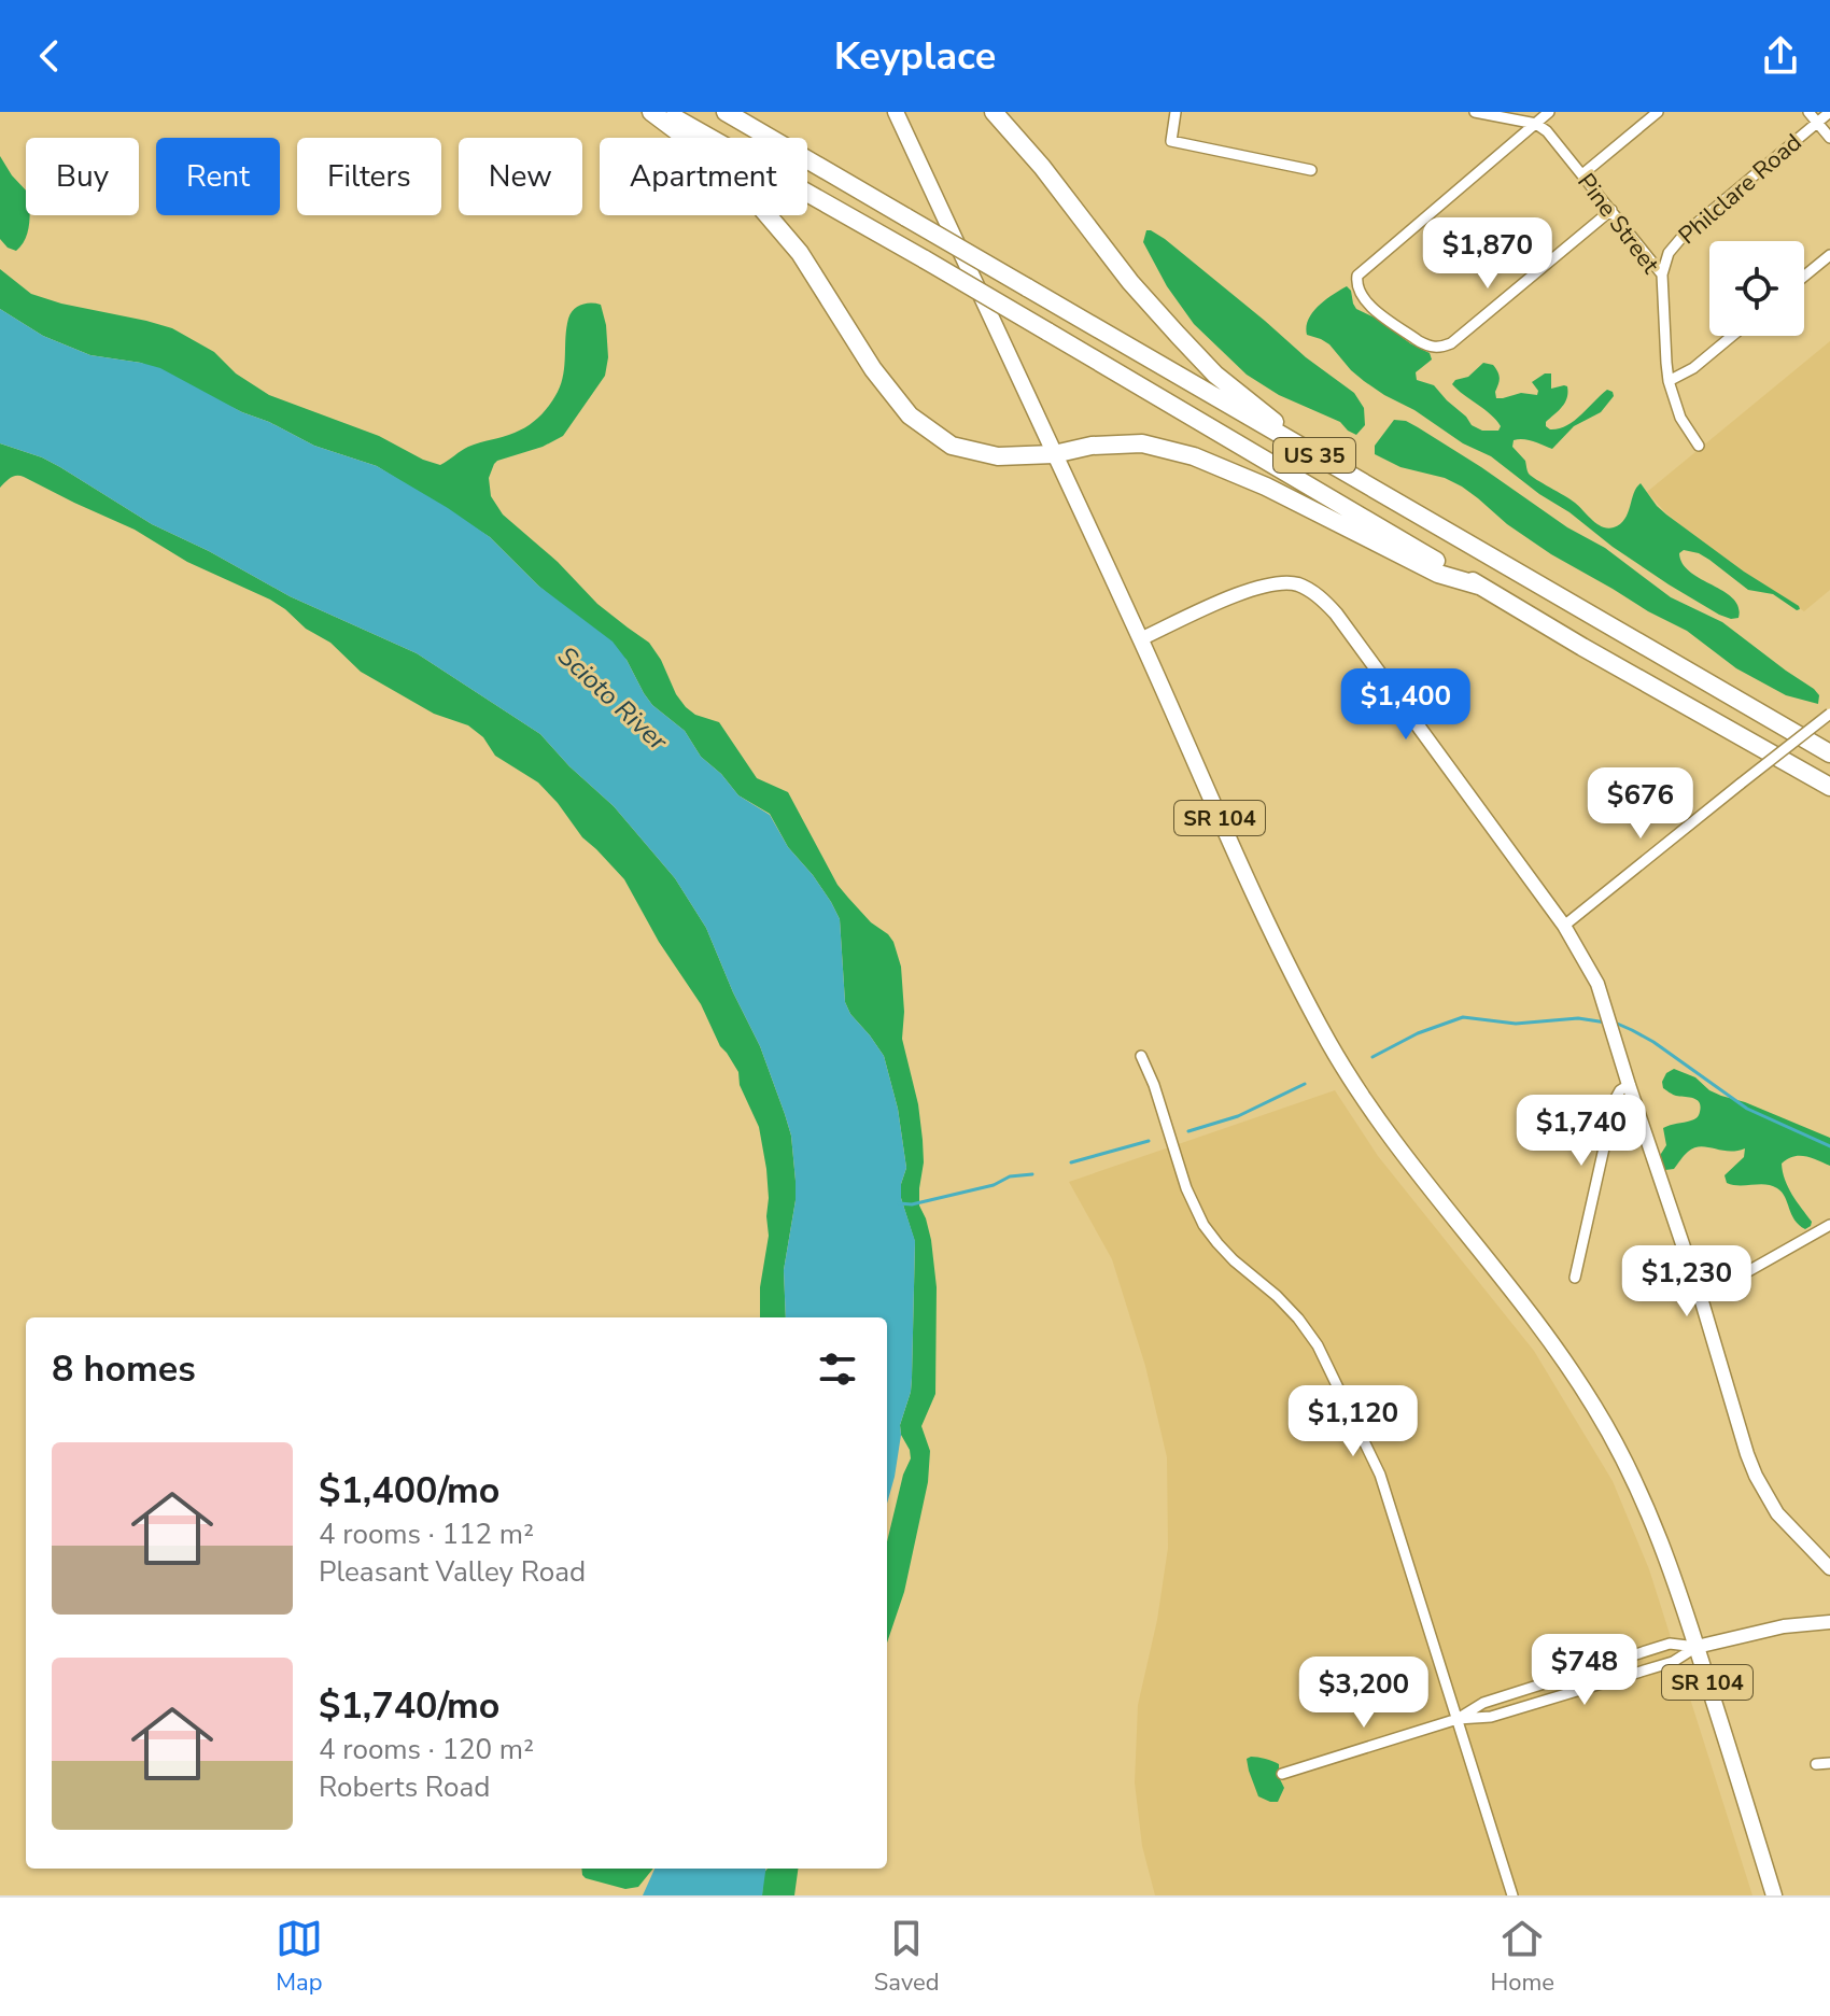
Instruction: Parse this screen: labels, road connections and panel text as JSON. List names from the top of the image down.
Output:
{
  "streets": {
    "highway": ["US 35"],
    "main road": ["SR 104"],
    "street": ["Philclare Road", "Pine Street"]
  },
  "crossings": [
    ["Philclare Road", "Pine Street"]
  ],
  "water": ["Scioto River"],
  "page": {
    "header": "Keyplace",
    "chip": [
      "Buy",
      "Rent",
      "Filters",
      "New",
      "Apartment"
    ],
    "price": [
      "$1,870",
      "$1,400",
      "$676",
      "$1,740",
      "$1,230",
      "$1,120",
      "$748",
      "$3,200"
    ],
    "heading": "8 homes",
    "list": [
      {
        "name": "$1,400/mo",
        "note": "4 rooms · 112 m² · Pleasant Valley Road"
      },
      {
        "name": "$1,740/mo",
        "note": "4 rooms · 120 m² · Roberts Road"
      }
    ],
    "tabs": ["Map", "Saved", "Home"]
  }
}
